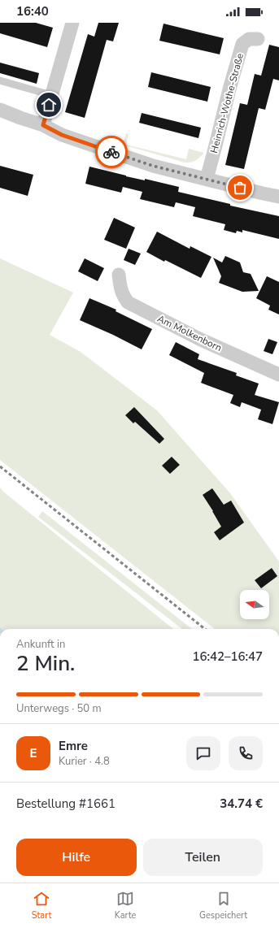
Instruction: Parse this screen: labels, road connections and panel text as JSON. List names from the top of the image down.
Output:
{
  "streets": {
    "street": ["Heinrich-Wothe-Straße", "Am Molkenborn"]
  },
  "north": "left",
  "page": {
    "status": "16:40",
    "heading": ["2 Min.", "Ankunft in", "16:42–16:47"],
    "panel": [
      "Emre",
      "Kurier · 4.8",
      "Bestellung #1661",
      "34.74 €"
    ],
    "bar": "Unterwegs · 50 m",
    "round": "E",
    "buttons": ["Hilfe", "Teilen"],
    "tabs": ["Start", "Karte", "Gespeichert"]
  }
}
